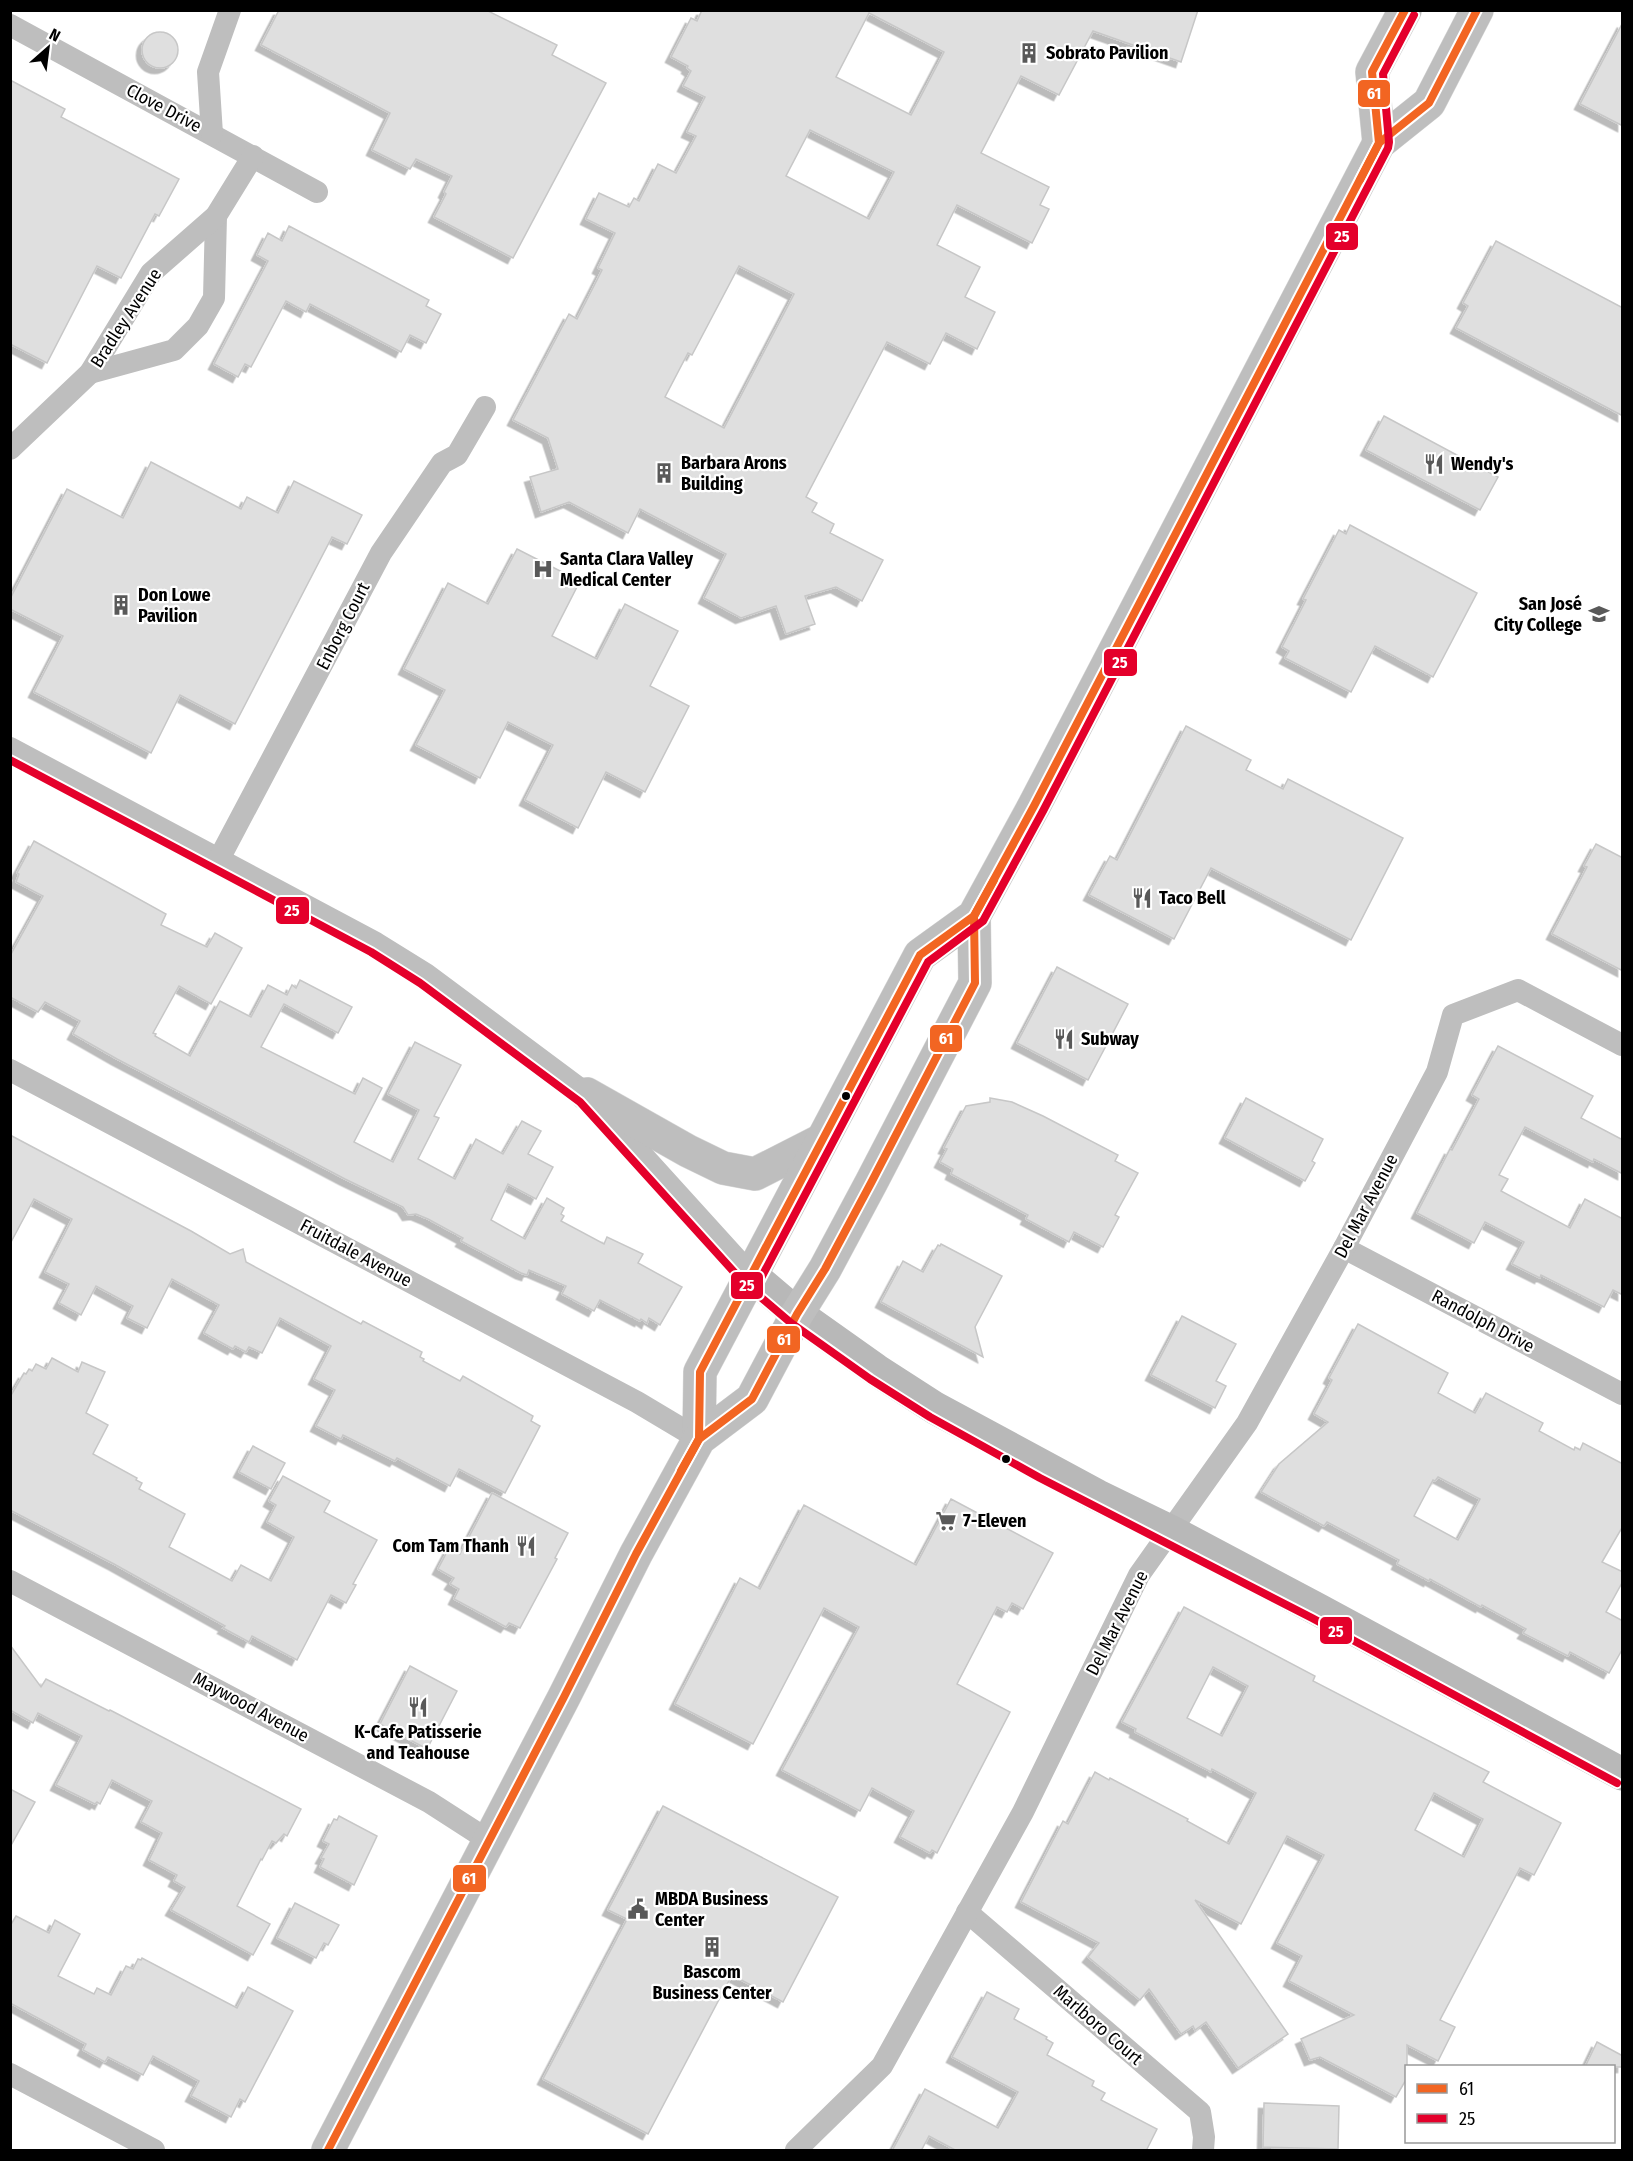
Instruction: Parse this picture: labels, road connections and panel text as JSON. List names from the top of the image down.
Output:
{
  "streets": {
    "street": [
      "Clove Drive",
      "Bradley Avenue",
      "Enborg Court",
      "Del Mar Avenue",
      "Fruitdale Avenue",
      "Randolph Drive",
      "Maywood Avenue",
      "Marlboro Court"
    ]
  },
  "crossings": [
    ["Clove Drive", "Bradley Avenue"],
    ["Del Mar Avenue", "Randolph Drive"],
    ["Del Mar Avenue", "Marlboro Court"]
  ],
  "places": {
    "building": [
      "Sobrato Pavilion",
      "Barbara Arons Building",
      "Don Lowe Pavilion",
      "Bascom Business Center"
    ],
    "restaurant": [
      "Wendy's",
      "Taco Bell",
      "Subway",
      "Com Tam Thanh",
      "K-Cafe Patisserie and Teahouse"
    ],
    "hospital": ["Santa Clara Valley Medical Center"],
    "school or university": ["San José City College"],
    "supermarket": ["7-Eleven"],
    "public building": ["MBDA Business Center"]
  },
  "lines": ["transit line 61", "transit line 25"],
  "legend": ["61", "25"],
  "north": "top right"
}
